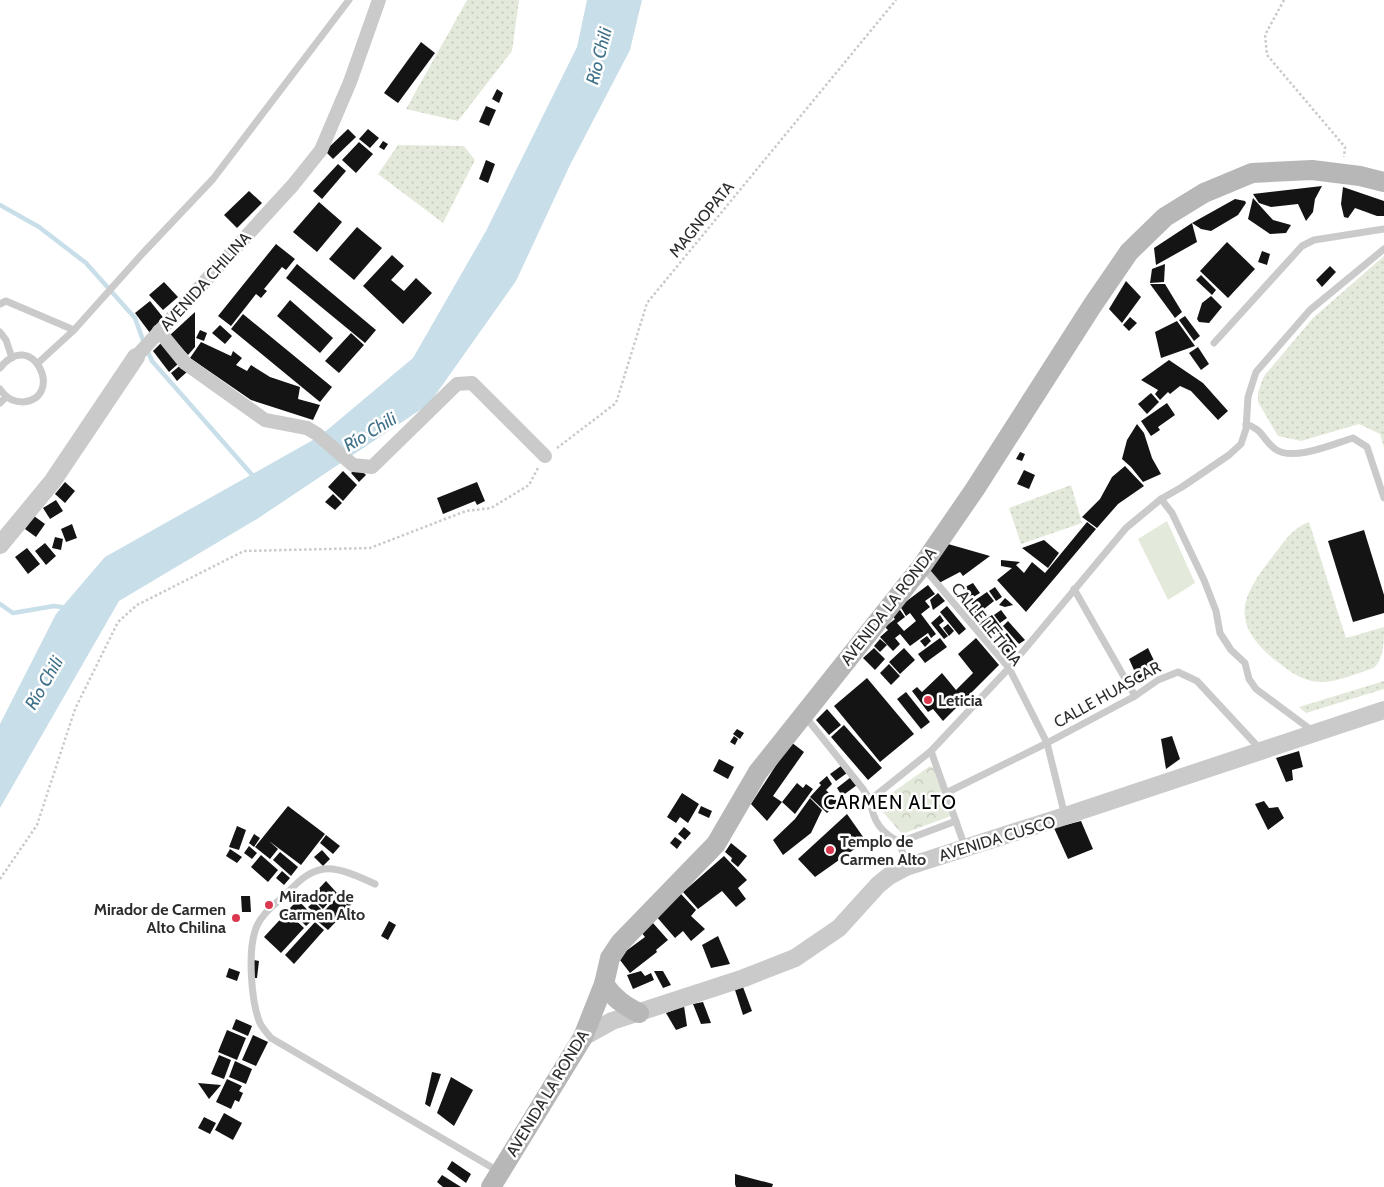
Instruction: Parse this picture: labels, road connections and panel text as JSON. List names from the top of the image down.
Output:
{
  "streets": {
    "main road": ["AVENIDA LA RONDA"],
    "street": ["AVENIDA CHILINA", "AVENIDA CUSCO"],
    "lane": ["CALLE LETICIA", "CALLE HUASCAR"],
    "path": ["MAGNOPATA"]
  },
  "crossings": [
    ["AVENIDA LA RONDA", "CALLE LETICIA"],
    ["AVENIDA LA RONDA", "AVENIDA CUSCO"],
    ["CALLE LETICIA", "CALLE HUASCAR"],
    ["CALLE LETICIA", "AVENIDA CUSCO"],
    ["CALLE HUASCAR", "AVENIDA CUSCO"]
  ],
  "districts": ["CARMEN ALTO"],
  "water": ["Río Chili"],
  "places": [
    "Leticia",
    "Templo de Carmen Alto",
    "Mirador de Carmen Alto",
    "Mirador de Carmen Alto Chilina"
  ]
}
